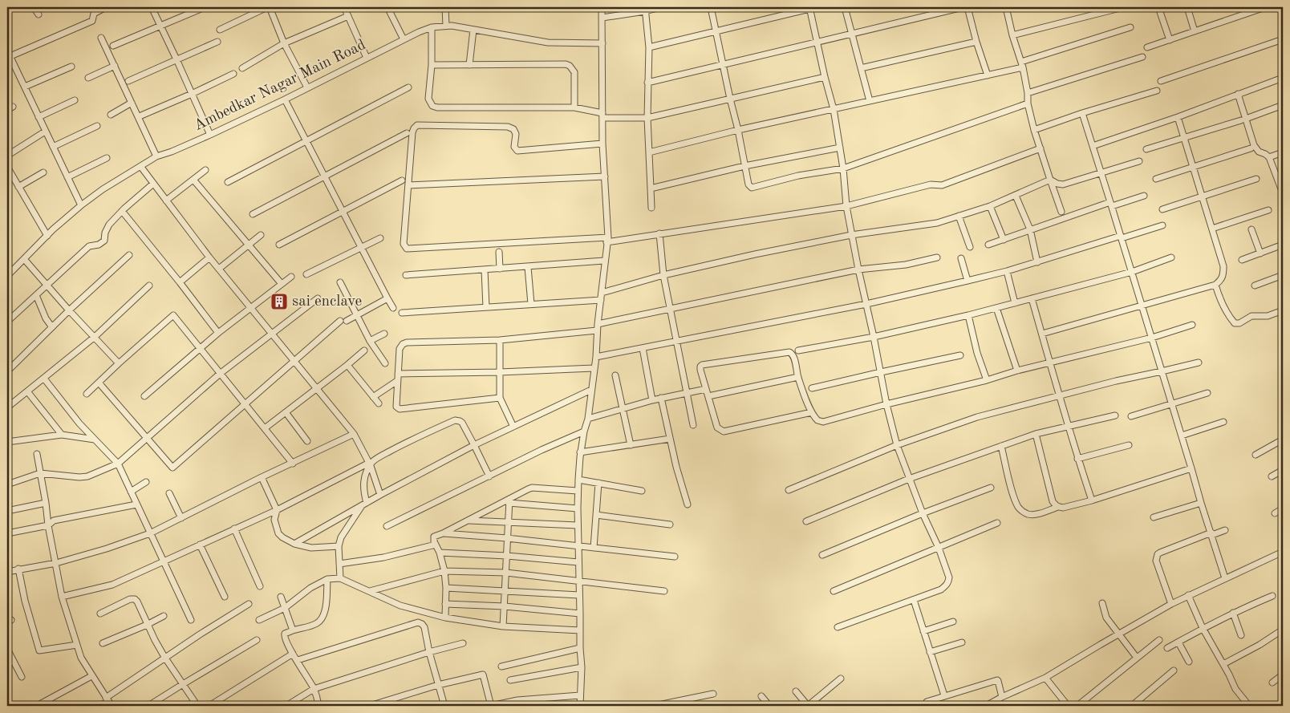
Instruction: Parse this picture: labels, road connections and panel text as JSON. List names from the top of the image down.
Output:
{
  "streets": {
    "street": ["Ambedkar Nagar Main Road"]
  },
  "places": {
    "building": ["sai enclave"]
  }
}
